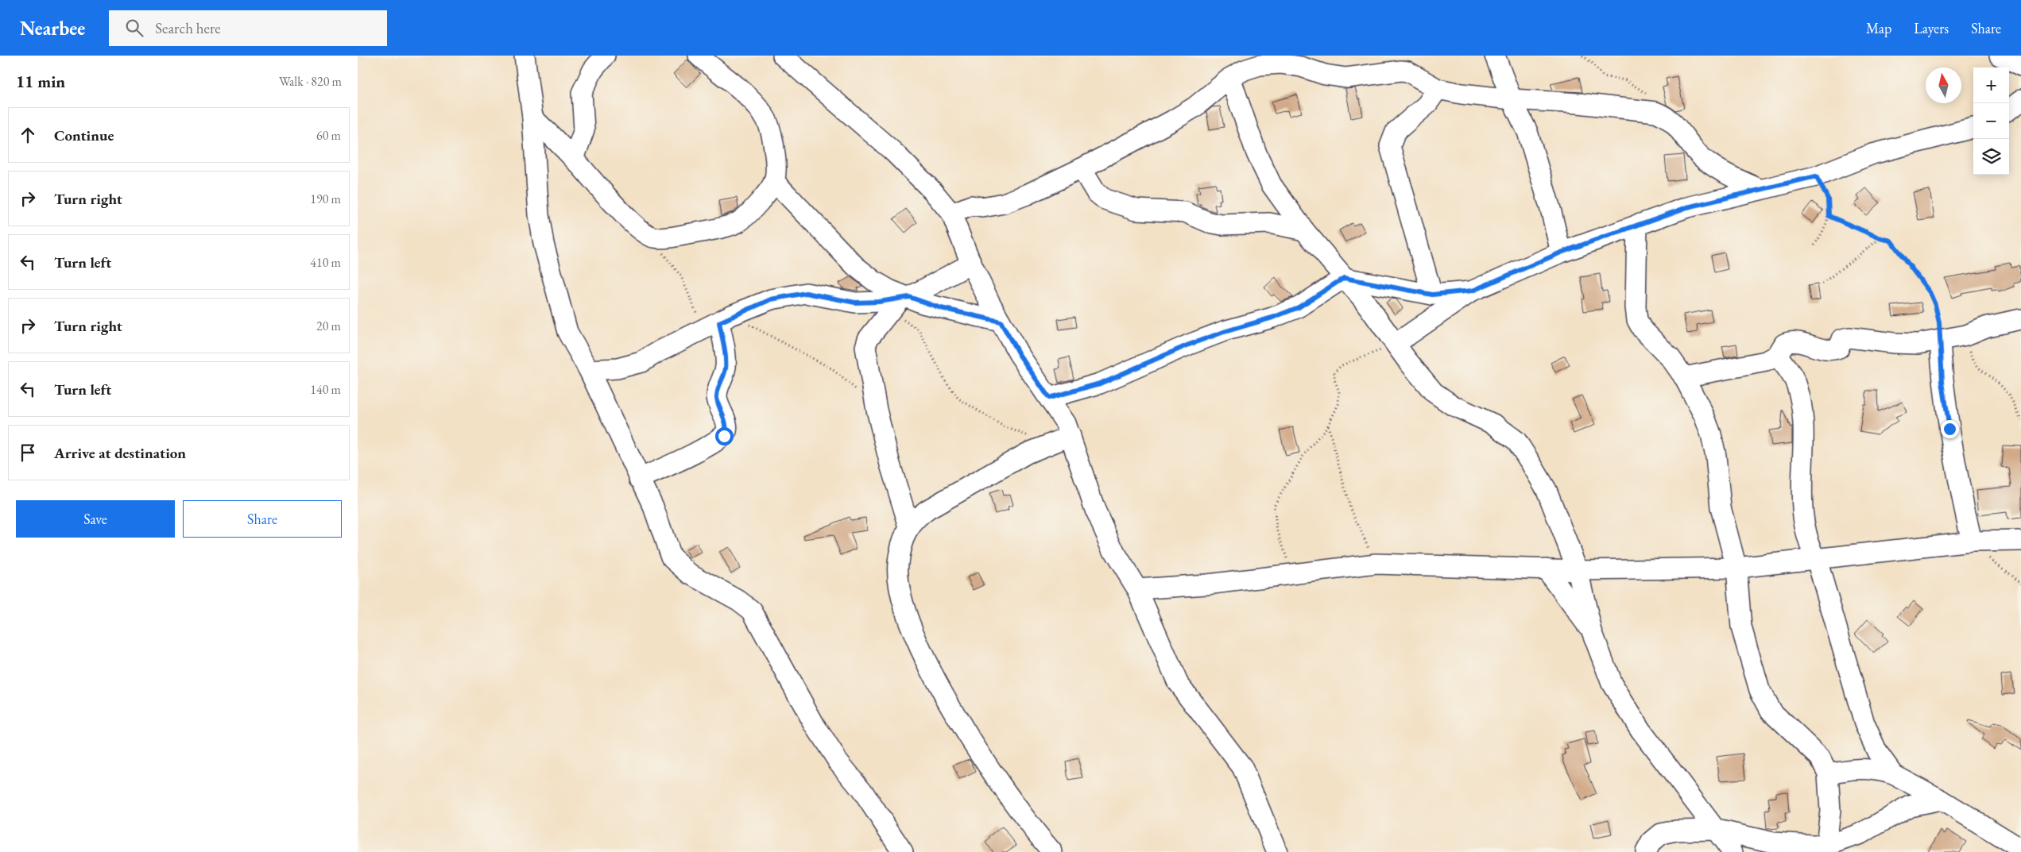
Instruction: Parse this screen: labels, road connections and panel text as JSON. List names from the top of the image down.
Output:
{
  "north": "top",
  "page": {
    "header": "Nearbee",
    "search": "Search here",
    "nav": ["Map", "Layers", "Share"],
    "heading": ["11 min", "Walk · 820 m"],
    "map_buttons": ["+", "−"],
    "list": [
      ["Continue", "60 m"],
      ["Turn right", "190 m"],
      ["Turn left", "410 m"],
      ["Turn right", "20 m"],
      ["Turn left", "140 m"],
      "Arrive at destination"
    ],
    "buttons": ["Save", "Share"]
  }
}
